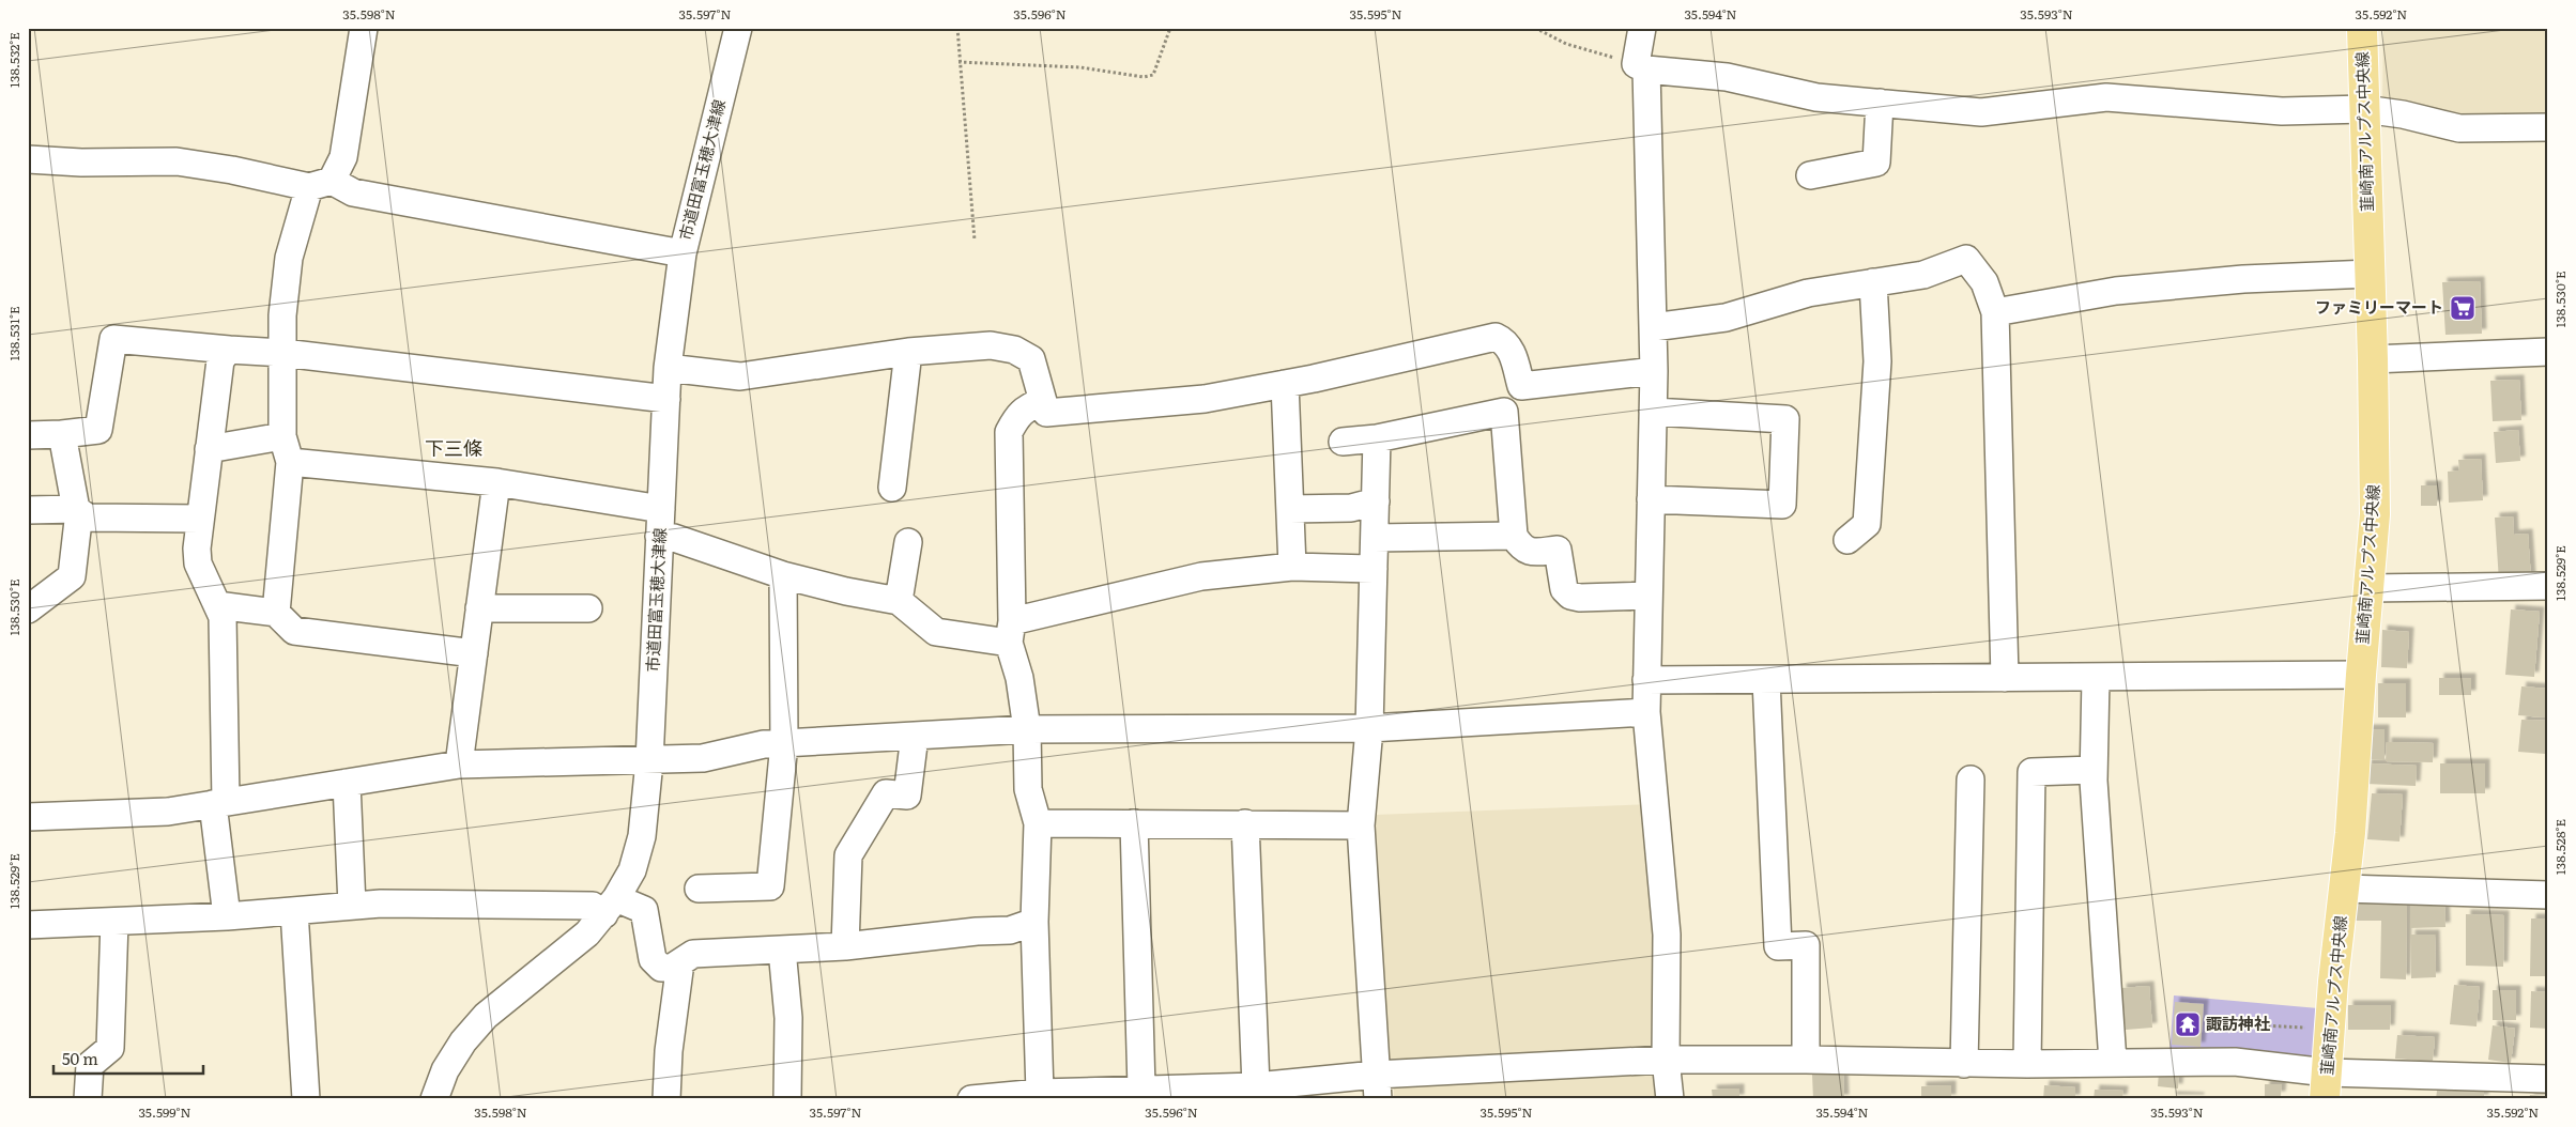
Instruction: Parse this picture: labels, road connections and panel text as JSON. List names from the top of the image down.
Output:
{
  "streets": {
    "main road": ["韮崎南アルプス中央線"],
    "street": ["市道田富玉穂大津線"]
  },
  "districts": ["下三條"],
  "places": {
    "supermarket": ["ファミリーマート"],
    "temple": ["諏訪神社"]
  },
  "scale_bar": "50 m",
  "coordinates": [
    "35.598°N",
    "35.597°N",
    "35.596°N",
    "35.595°N",
    "35.594°N",
    "35.593°N",
    "35.592°N",
    "138.532°E",
    "138.530°E",
    "138.531°E",
    "138.529°E",
    "138.528°E",
    "35.599°N"
  ]
}
